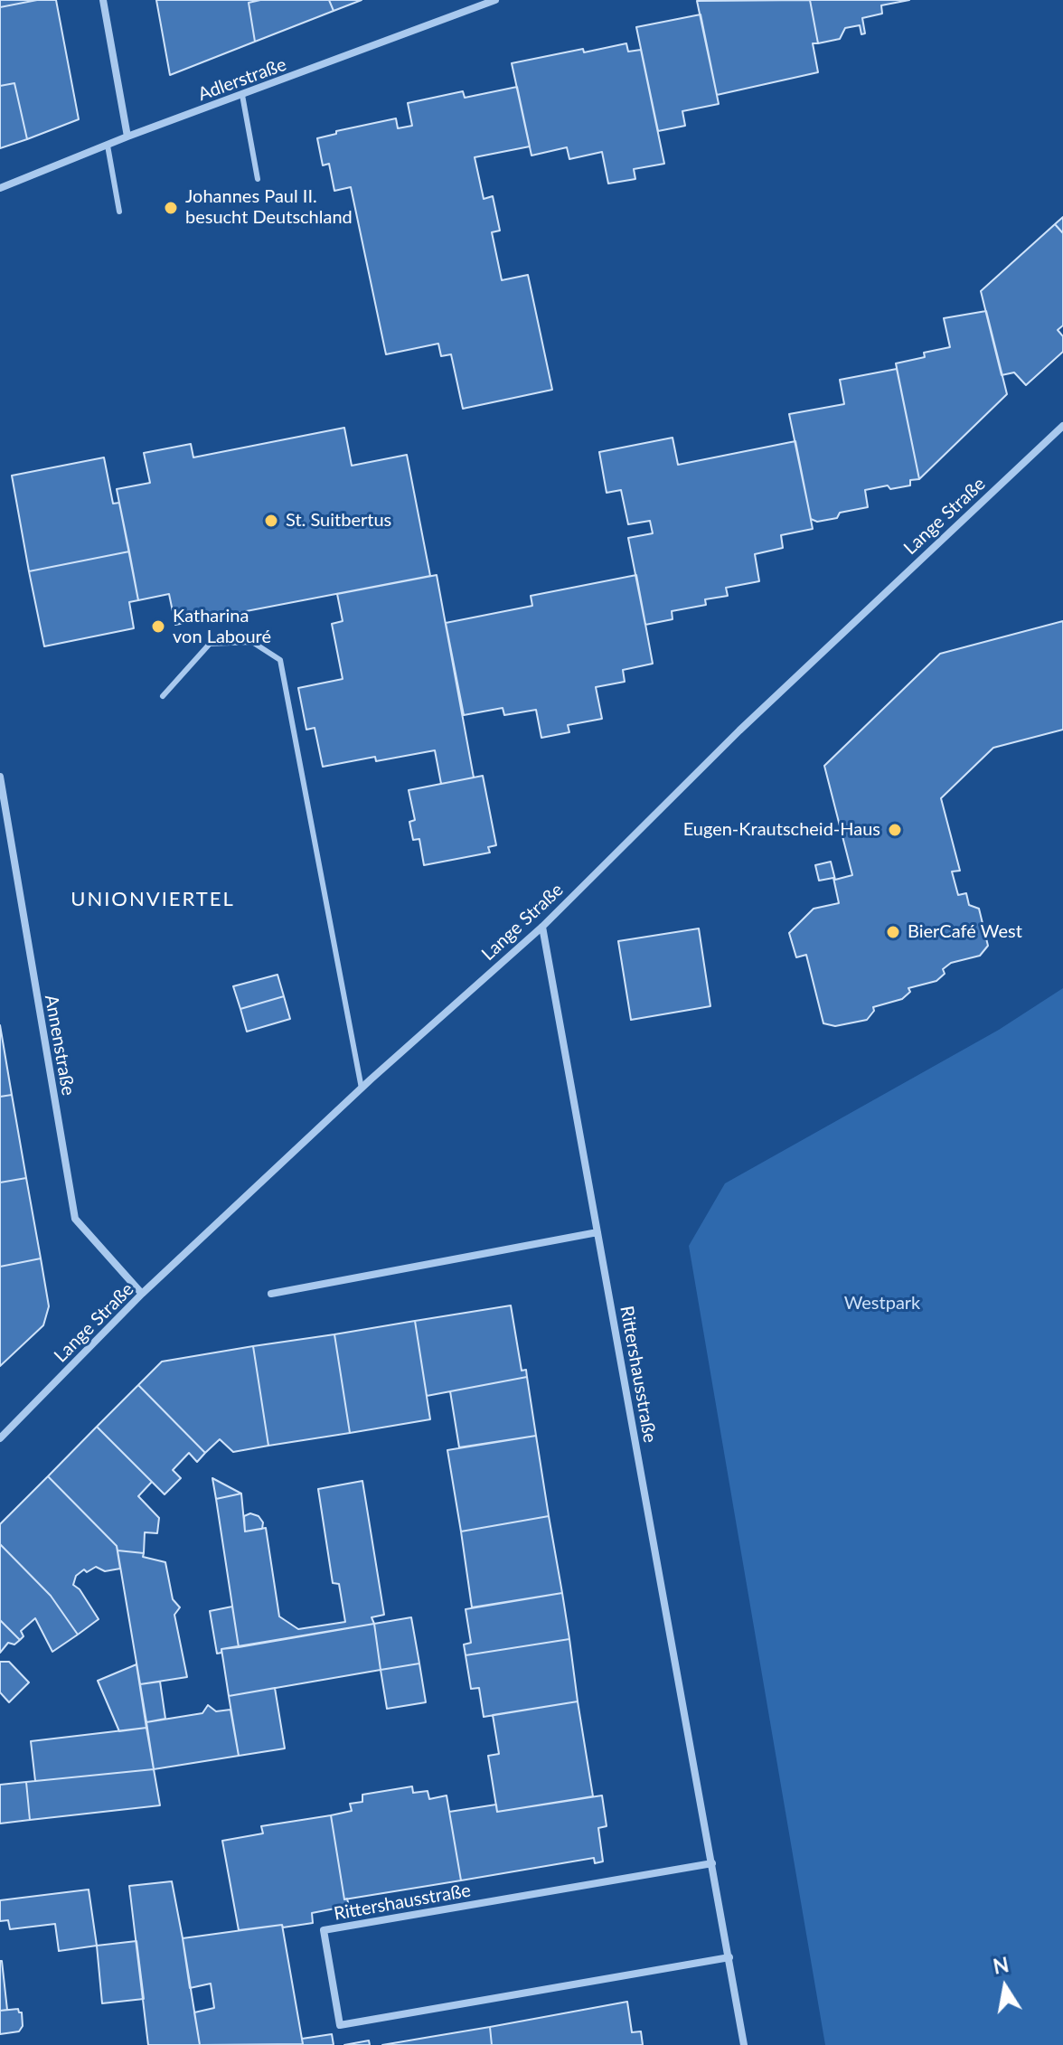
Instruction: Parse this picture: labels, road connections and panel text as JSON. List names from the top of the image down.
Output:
{
  "streets": {
    "street": [
      "Adlerstraße",
      "Lange Straße",
      "Annenstraße",
      "Rittershausstraße"
    ]
  },
  "crossings": [
    ["Lange Straße", "Annenstraße"],
    ["Lange Straße", "Rittershausstraße"]
  ],
  "districts": ["UNIONVIERTEL"],
  "parks": ["Westpark"],
  "places": [
    "Johannes Paul II. besucht Deutschland",
    "St. Suitbertus",
    "Katharina von Labouré",
    "Eugen-Krautscheid-Haus",
    "BierCafé West"
  ],
  "north": "top"
}
